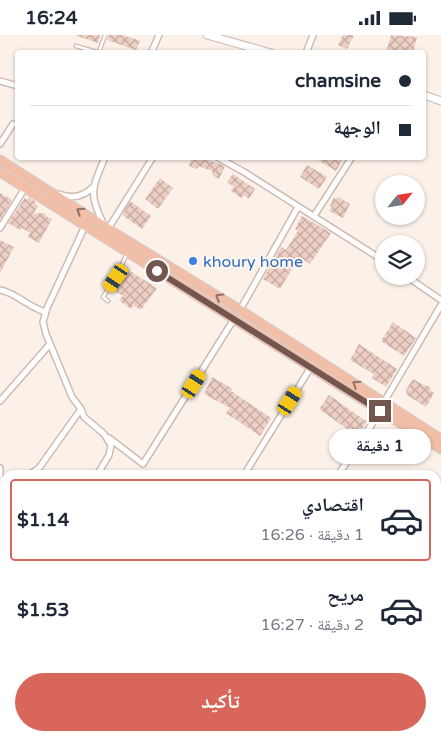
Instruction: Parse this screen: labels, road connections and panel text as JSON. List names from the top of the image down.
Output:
{
  "places": ["khoury home"],
  "north": "top right",
  "page": {
    "status": "16:24",
    "banner": ["chamsine", "الوجهة"],
    "bubble": "1 دقيقة",
    "list": [
      {
        "name": "اقتصادي",
        "note": "1 دقيقة · 16:26",
        "value": "$1.14"
      },
      {
        "name": "مريح",
        "note": "2 دقيقة · 16:27",
        "value": "$1.53"
      }
    ],
    "buttons": "تأكيد"
  }
}
